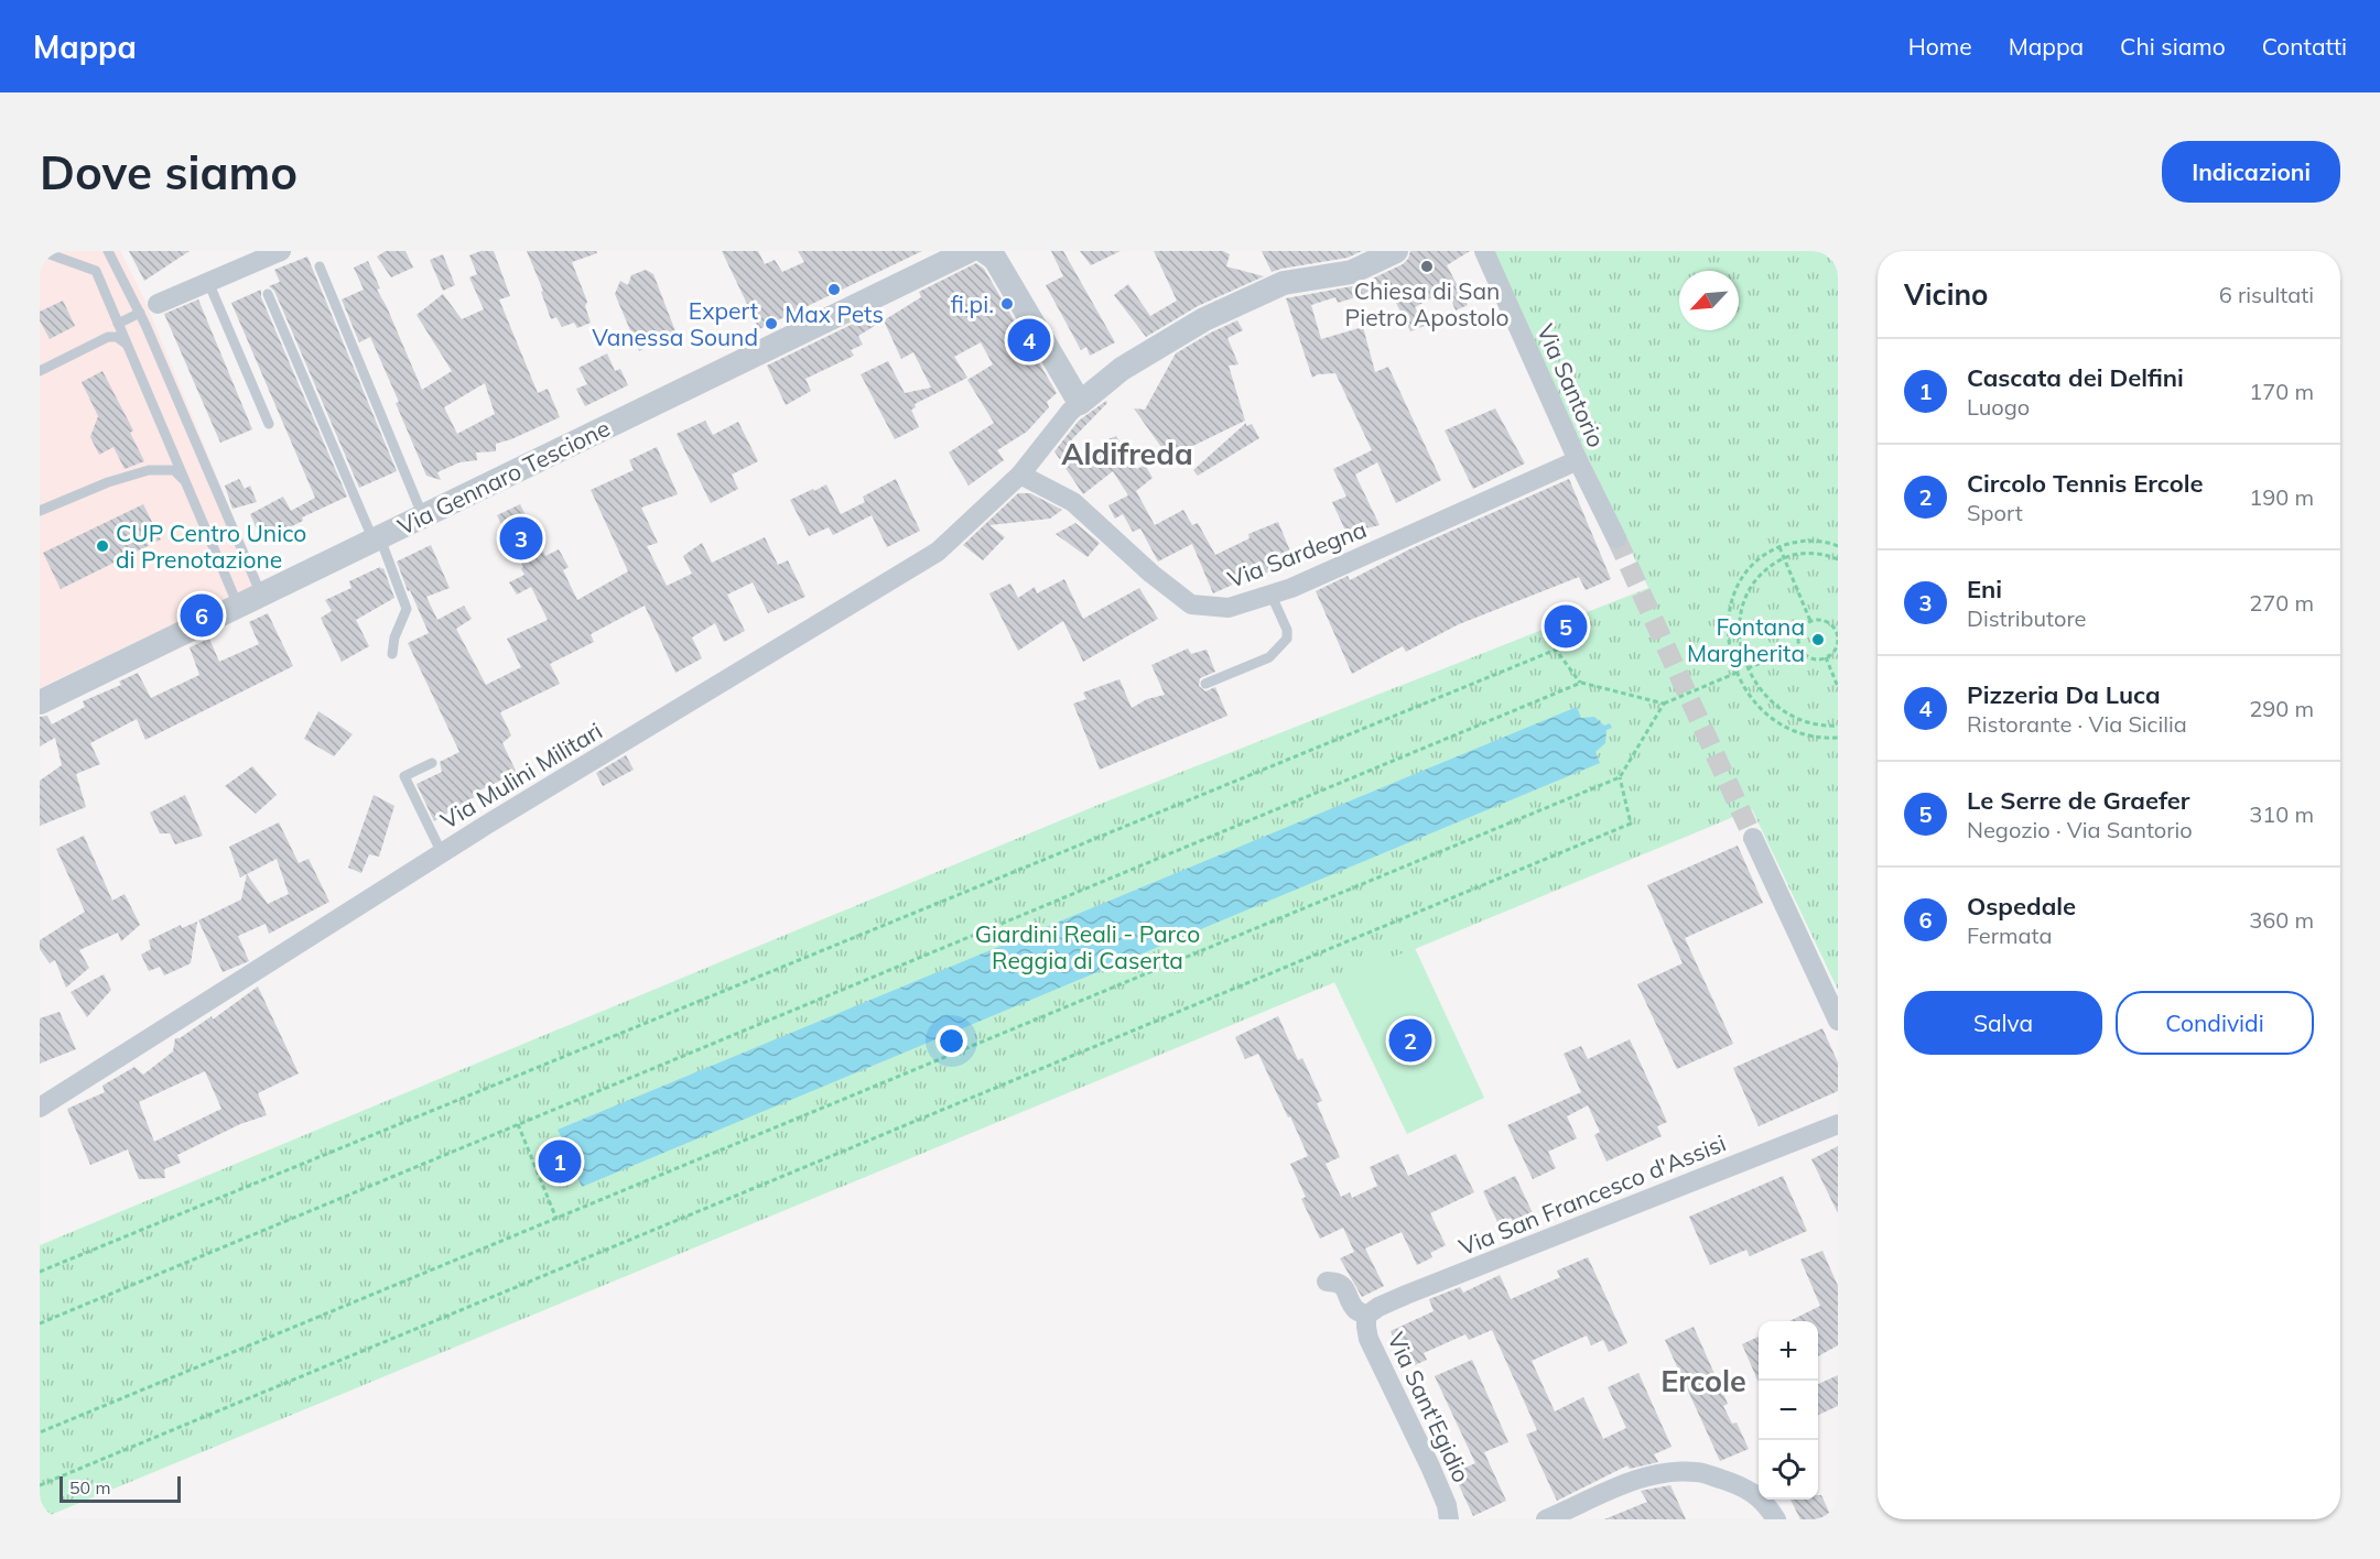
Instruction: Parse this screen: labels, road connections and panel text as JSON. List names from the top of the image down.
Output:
{
  "streets": {
    "street": [
      "Via Santorio",
      "Via Gennaro Tescione",
      "Via Sardegna",
      "Via Mulini Militari",
      "Via San Francesco d'Assisi",
      "Via Sant'Egidio"
    ]
  },
  "crossings": [
    ["Via Santorio", "Via Sardegna"],
    ["Via Sardegna", "Via Mulini Militari"],
    ["Via San Francesco d'Assisi", "Via Sant'Egidio"]
  ],
  "districts": ["Aldifreda", "Ercole"],
  "parks": ["Giardini Reali - Parco Reggia di Caserta"],
  "places": [
    "Chiesa di San Pietro Apostolo",
    "Max Pets",
    "fi.pi.",
    "Expert Vanessa Sound",
    "CUP Centro Unico di Prenotazione",
    "Fontana Margherita"
  ],
  "scale_bar": "50 m",
  "north": "bottom left",
  "page": {
    "header": "Mappa",
    "nav": [
      "Home",
      "Mappa",
      "Chi siamo",
      "Contatti"
    ],
    "buttons": [
      "Indicazioni",
      ["Salva", "Condividi"]
    ],
    "title": "Dove siamo",
    "heading": ["Vicino", "6 risultati"],
    "pins": [
      "4",
      "3",
      "6",
      "5",
      "2",
      "1"
    ],
    "list": [
      {
        "mark": "1",
        "name": "Cascata dei Delfini",
        "note": "Luogo",
        "value": "170 m"
      },
      {
        "mark": "2",
        "name": "Circolo Tennis Ercole",
        "note": "Sport",
        "value": "190 m"
      },
      {
        "mark": "3",
        "name": "Eni",
        "note": "Distributore",
        "value": "270 m"
      },
      {
        "mark": "4",
        "name": "Pizzeria Da Luca",
        "note": "Ristorante · Via Sicilia",
        "value": "290 m"
      },
      {
        "mark": "5",
        "name": "Le Serre de Graefer",
        "note": "Negozio · Via Santorio",
        "value": "310 m"
      },
      {
        "mark": "6",
        "name": "Ospedale",
        "note": "Fermata",
        "value": "360 m"
      }
    ],
    "map_buttons": ["+", "−"],
    "scale": "50 m"
  }
}
